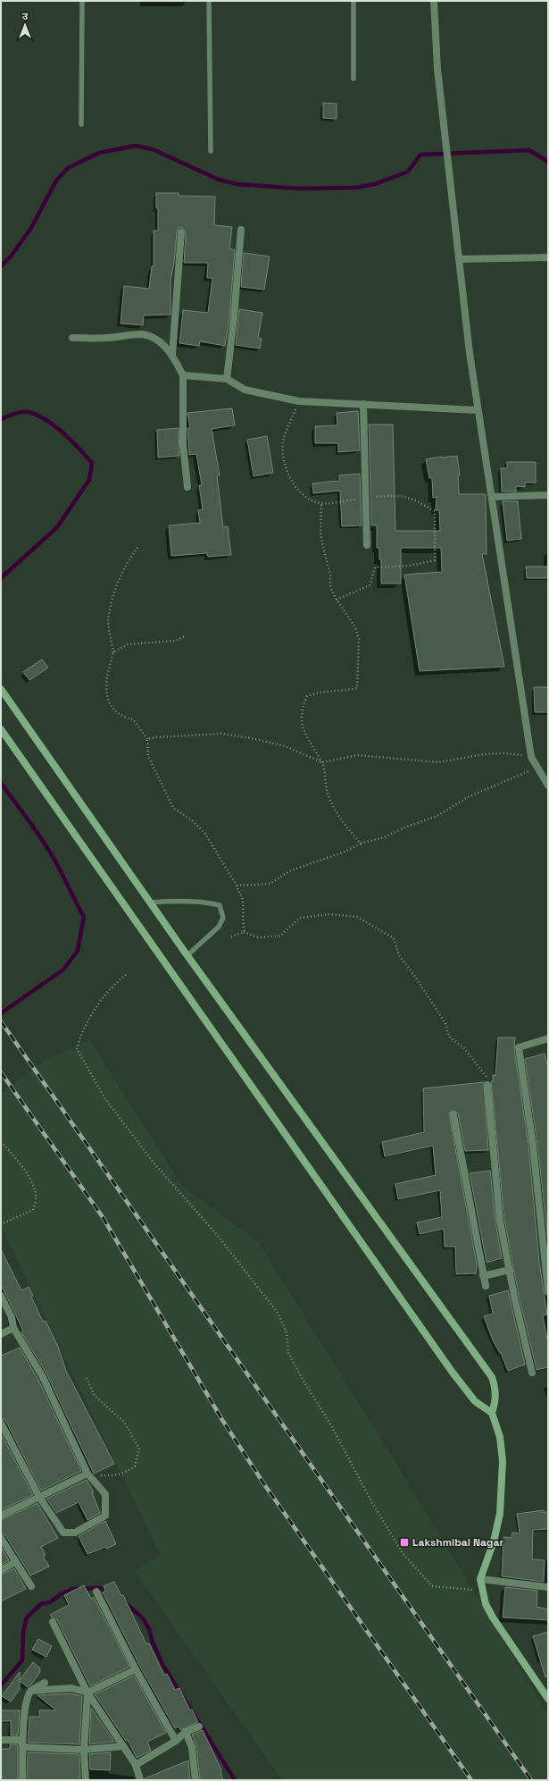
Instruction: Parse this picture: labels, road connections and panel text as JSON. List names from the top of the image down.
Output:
{
  "places": {
    "transit": ["Lakshmibai Nagar"]
  },
  "north": "top"
}
